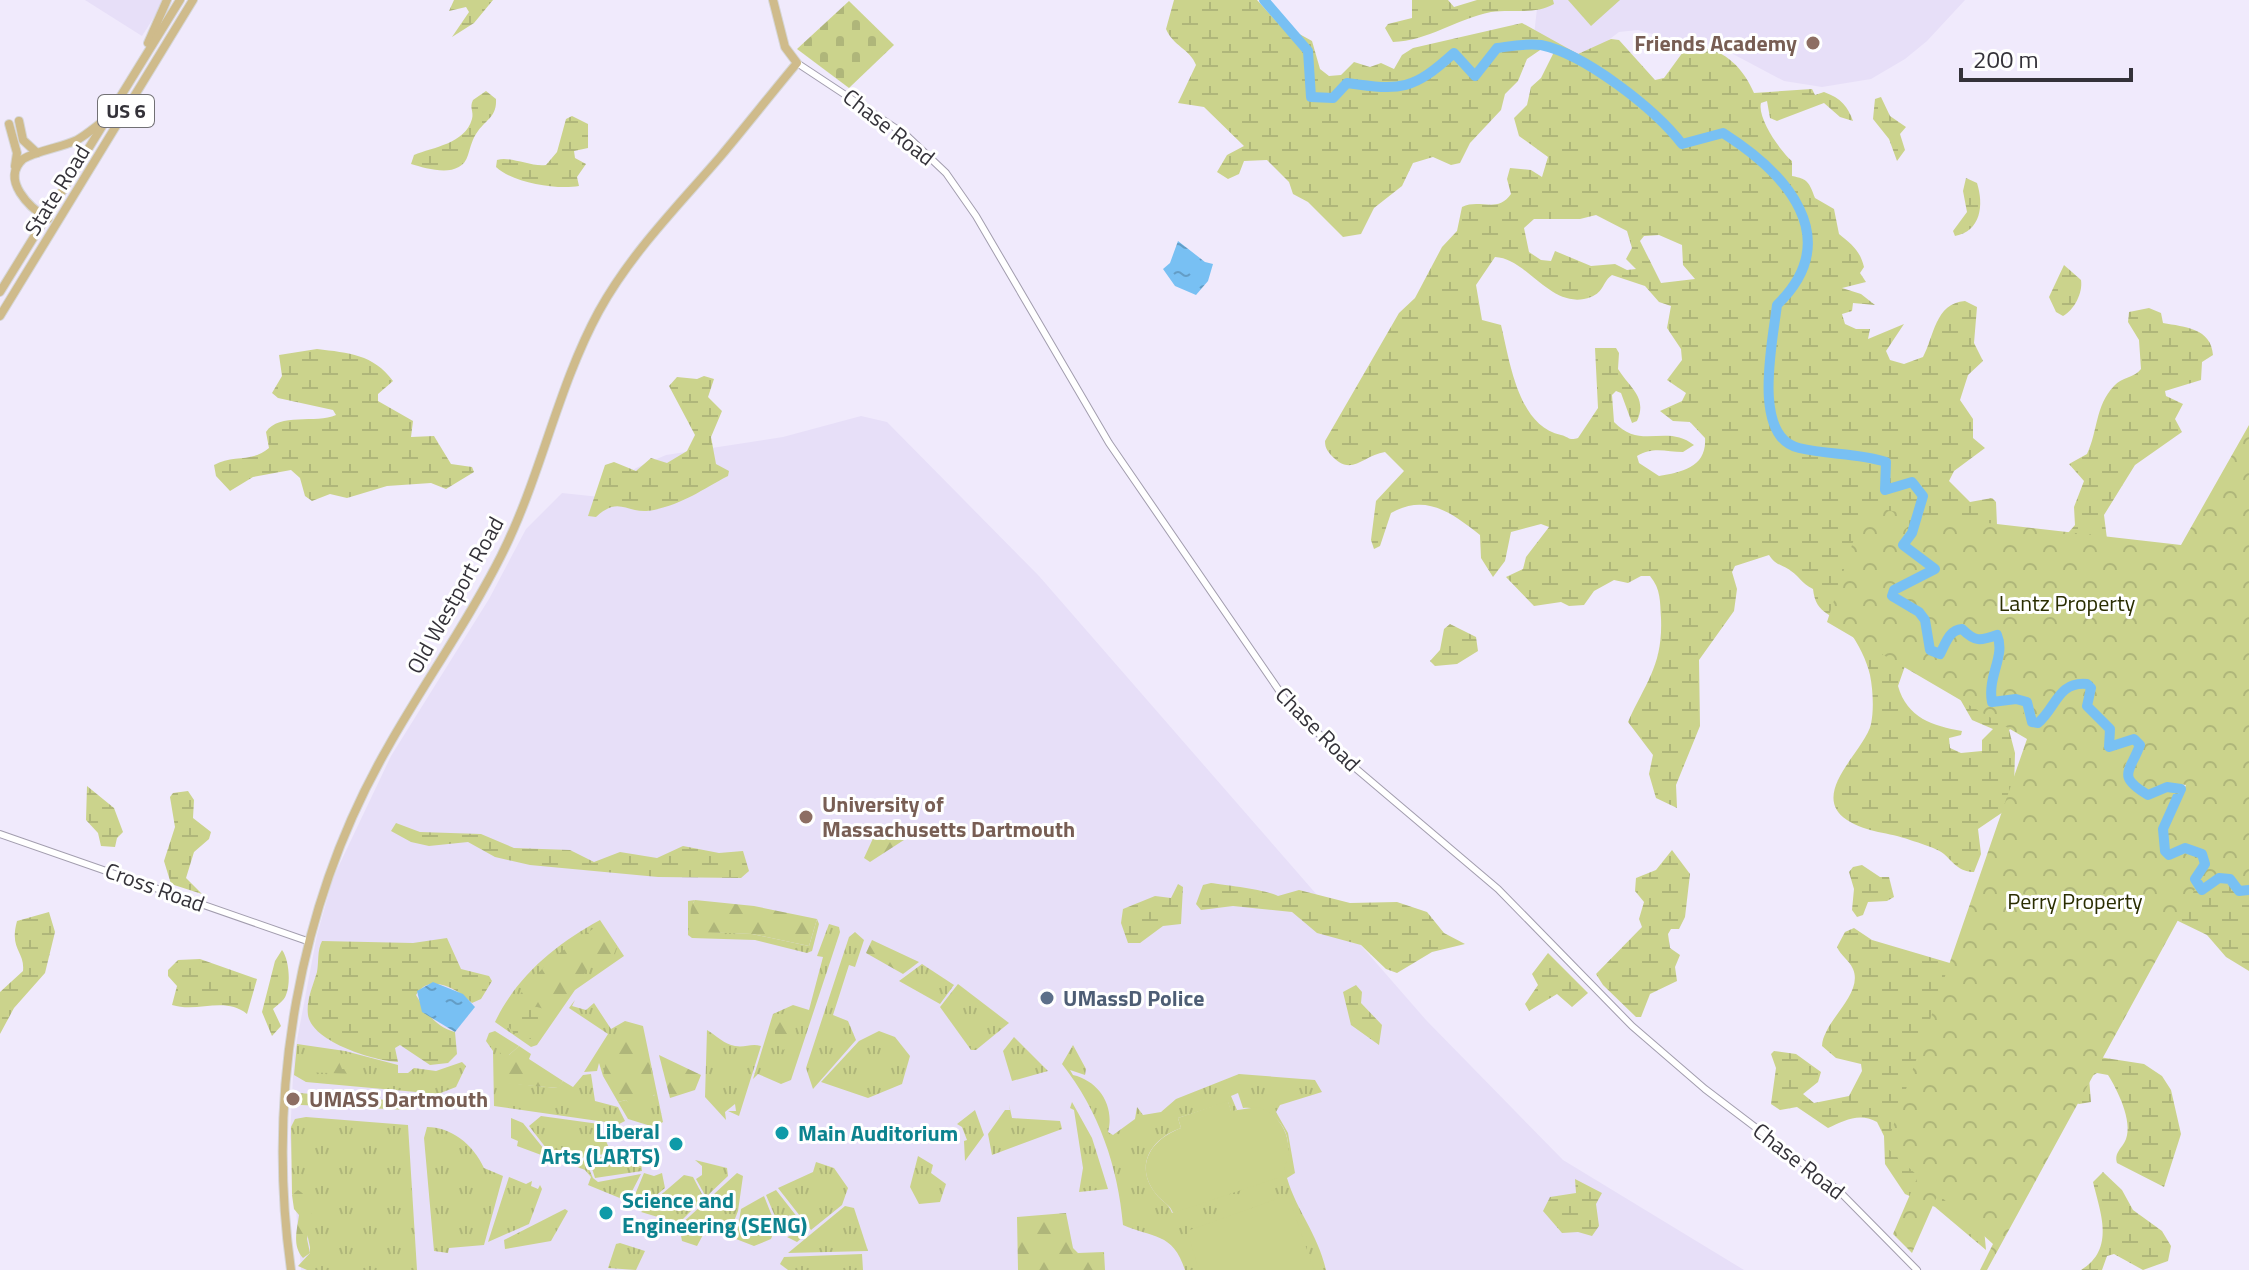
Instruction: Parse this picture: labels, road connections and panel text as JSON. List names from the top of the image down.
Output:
{
  "streets": {
    "main road": ["US 6", "State Road", "Old Westport Road"],
    "street": ["Chase Road", "Cross Road"]
  },
  "crossings": [
    ["Chase Road", "Old Westport Road"],
    ["Old Westport Road", "Cross Road"]
  ],
  "parks": ["Lantz Property", "Perry Property"],
  "places": [
    "Friends Academy",
    "University of Massachusetts Dartmouth",
    "UMassD Police",
    "UMASS Dartmouth",
    "Main Auditorium",
    "Liberal Arts (LARTS)",
    "Science and Engineering (SENG)"
  ],
  "scale_bar": "200 m"
}
